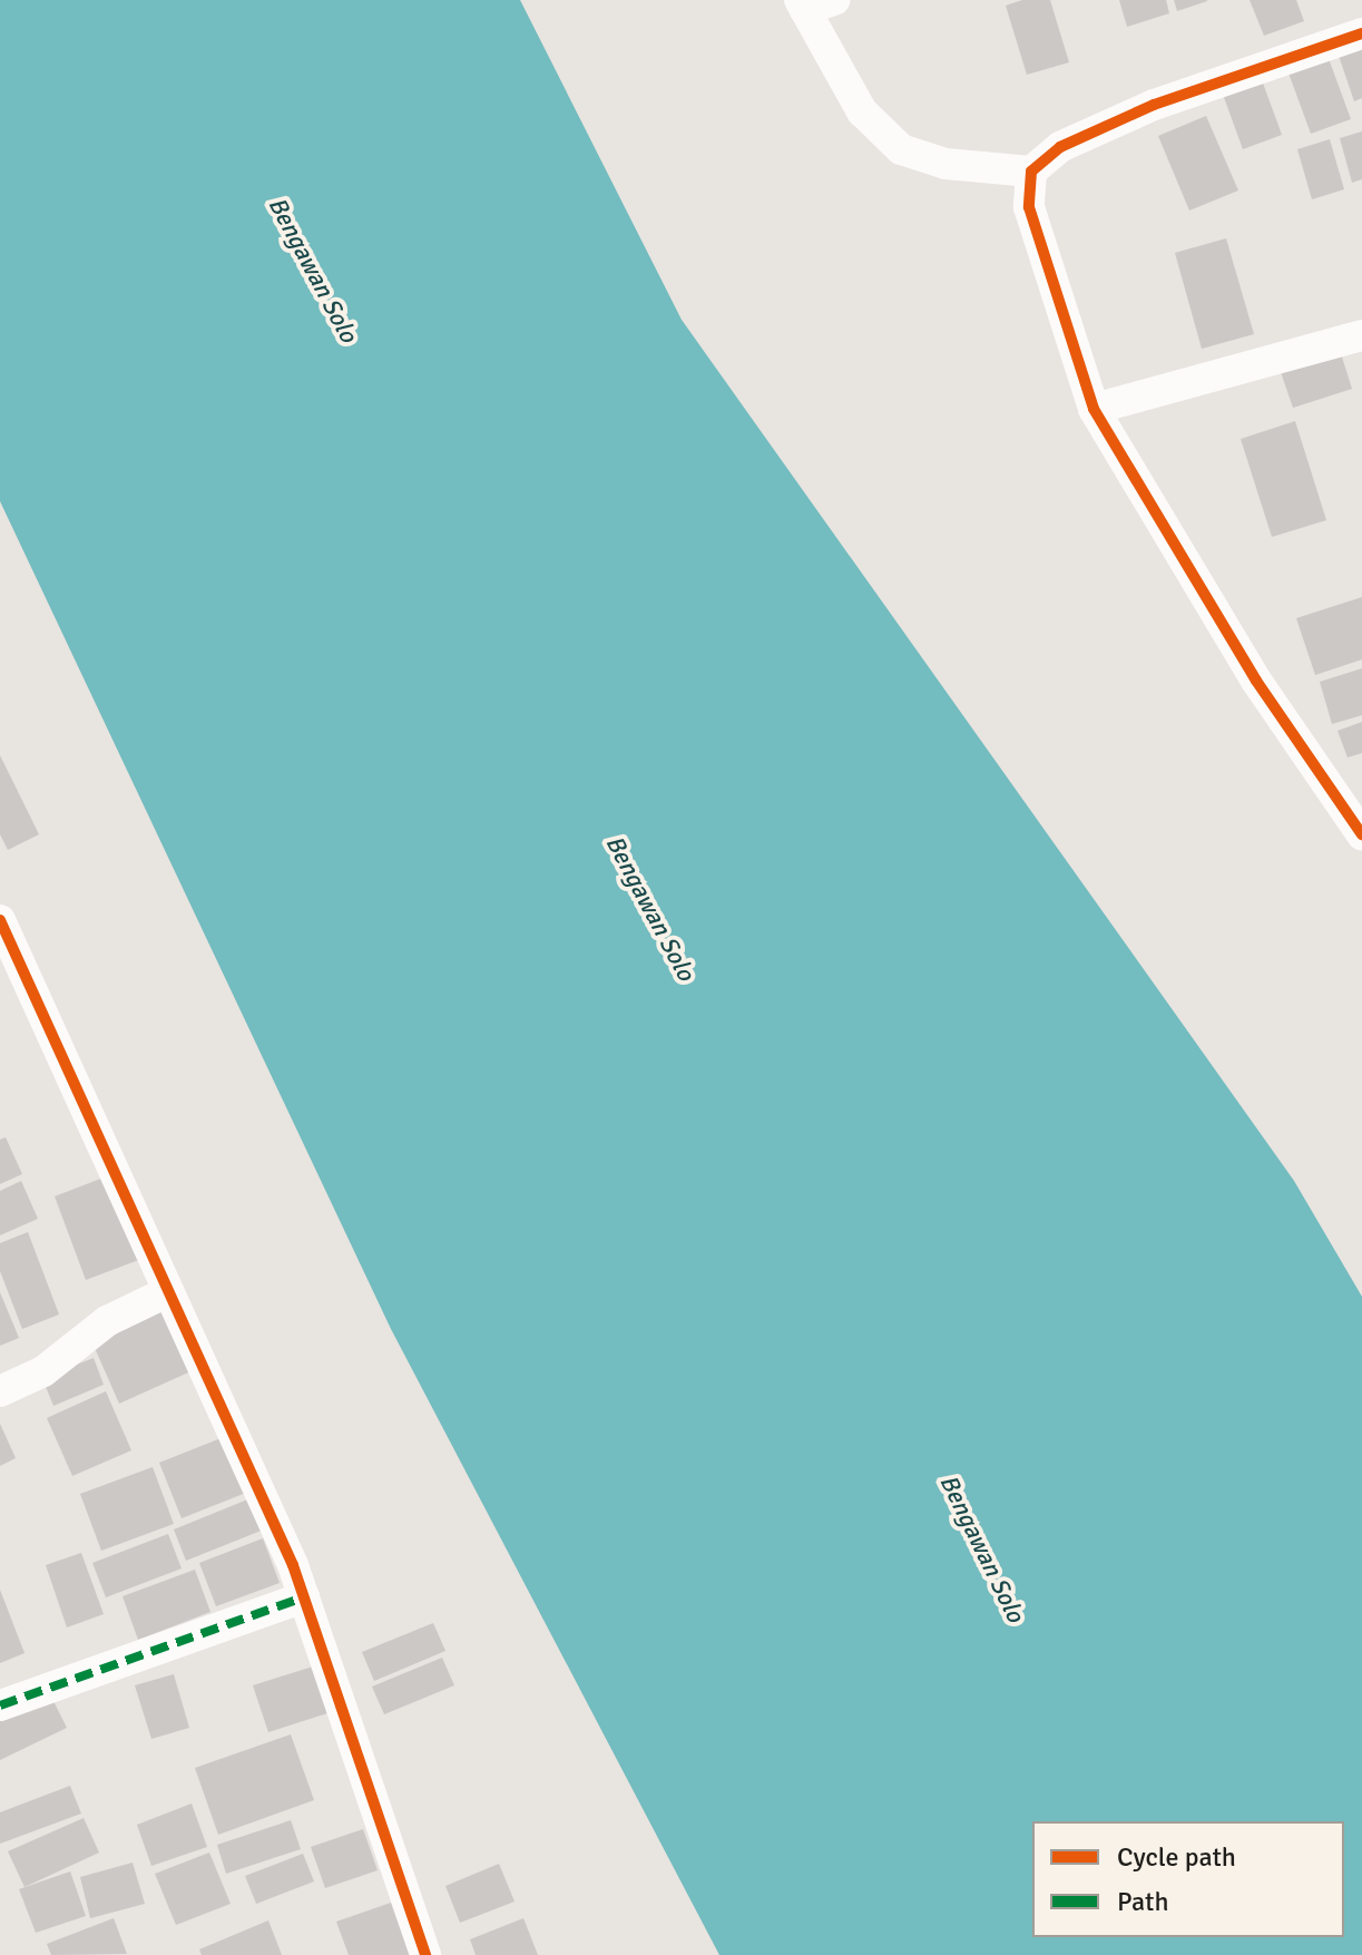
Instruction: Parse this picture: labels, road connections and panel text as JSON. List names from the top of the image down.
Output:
{
  "water": ["Bengawan Solo"],
  "legend": ["Cycle path", "Path"]
}
